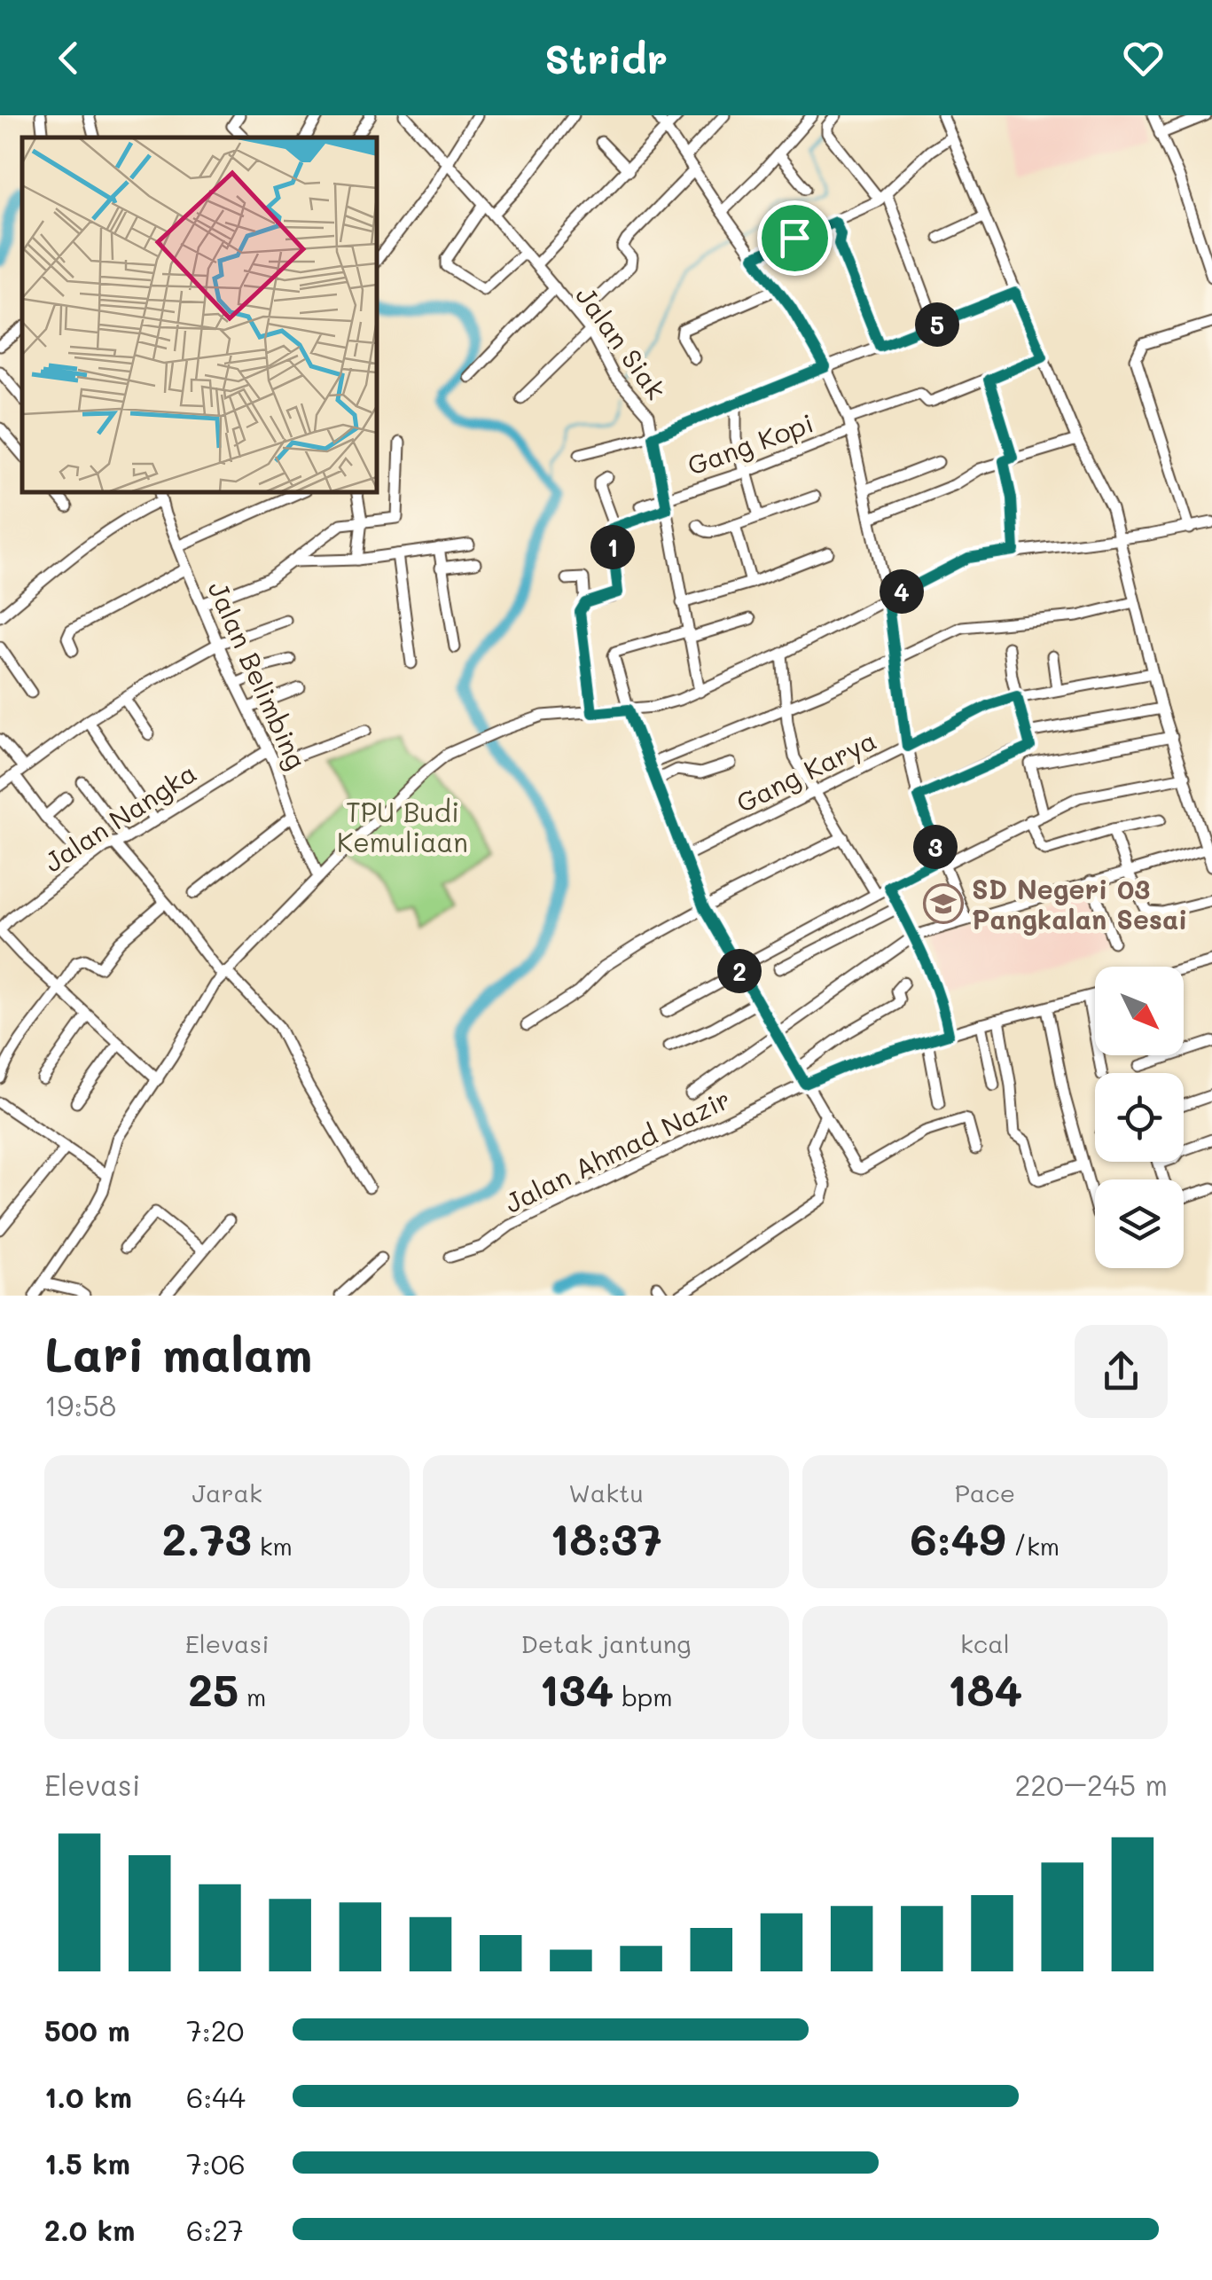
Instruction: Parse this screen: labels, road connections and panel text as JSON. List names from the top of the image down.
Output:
{
  "streets": {
    "street": [
      "Jalan Siak",
      "Gang Kopi",
      "Jalan Belimbing",
      "Gang Karya",
      "Jalan Nangka",
      "Jalan Ahmad Nazir"
    ]
  },
  "crossings": [
    ["Jalan Siak", "Gang Kopi"],
    ["Jalan Belimbing", "Jalan Nangka"]
  ],
  "parks": ["TPU Budi Kemuliaan"],
  "places": {
    "school or university": ["SD Negeri 03 Pangkalan Sesai"]
  },
  "north": "bottom right",
  "page": {
    "header": "Stridr",
    "pins": [
      "5",
      "1",
      "4",
      "3",
      "2"
    ],
    "heading": ["Lari malam", "19:58"],
    "stats": [
      ["Jarak", "2.73 km"],
      ["Waktu", "18:37"],
      ["Pace", "6:49 /km"],
      ["Elevasi", "25 m"],
      ["Detak jantung", "134 bpm"],
      ["kcal", "184"]
    ],
    "chart": ["Elevasi", "220–245 m"],
    "list": [
      {
        "name": "500 m",
        "note": "7:20"
      },
      {
        "name": "1.0 km",
        "note": "6:44"
      },
      {
        "name": "1.5 km",
        "note": "7:06"
      },
      {
        "name": "2.0 km",
        "note": "6:27"
      }
    ]
  }
}
